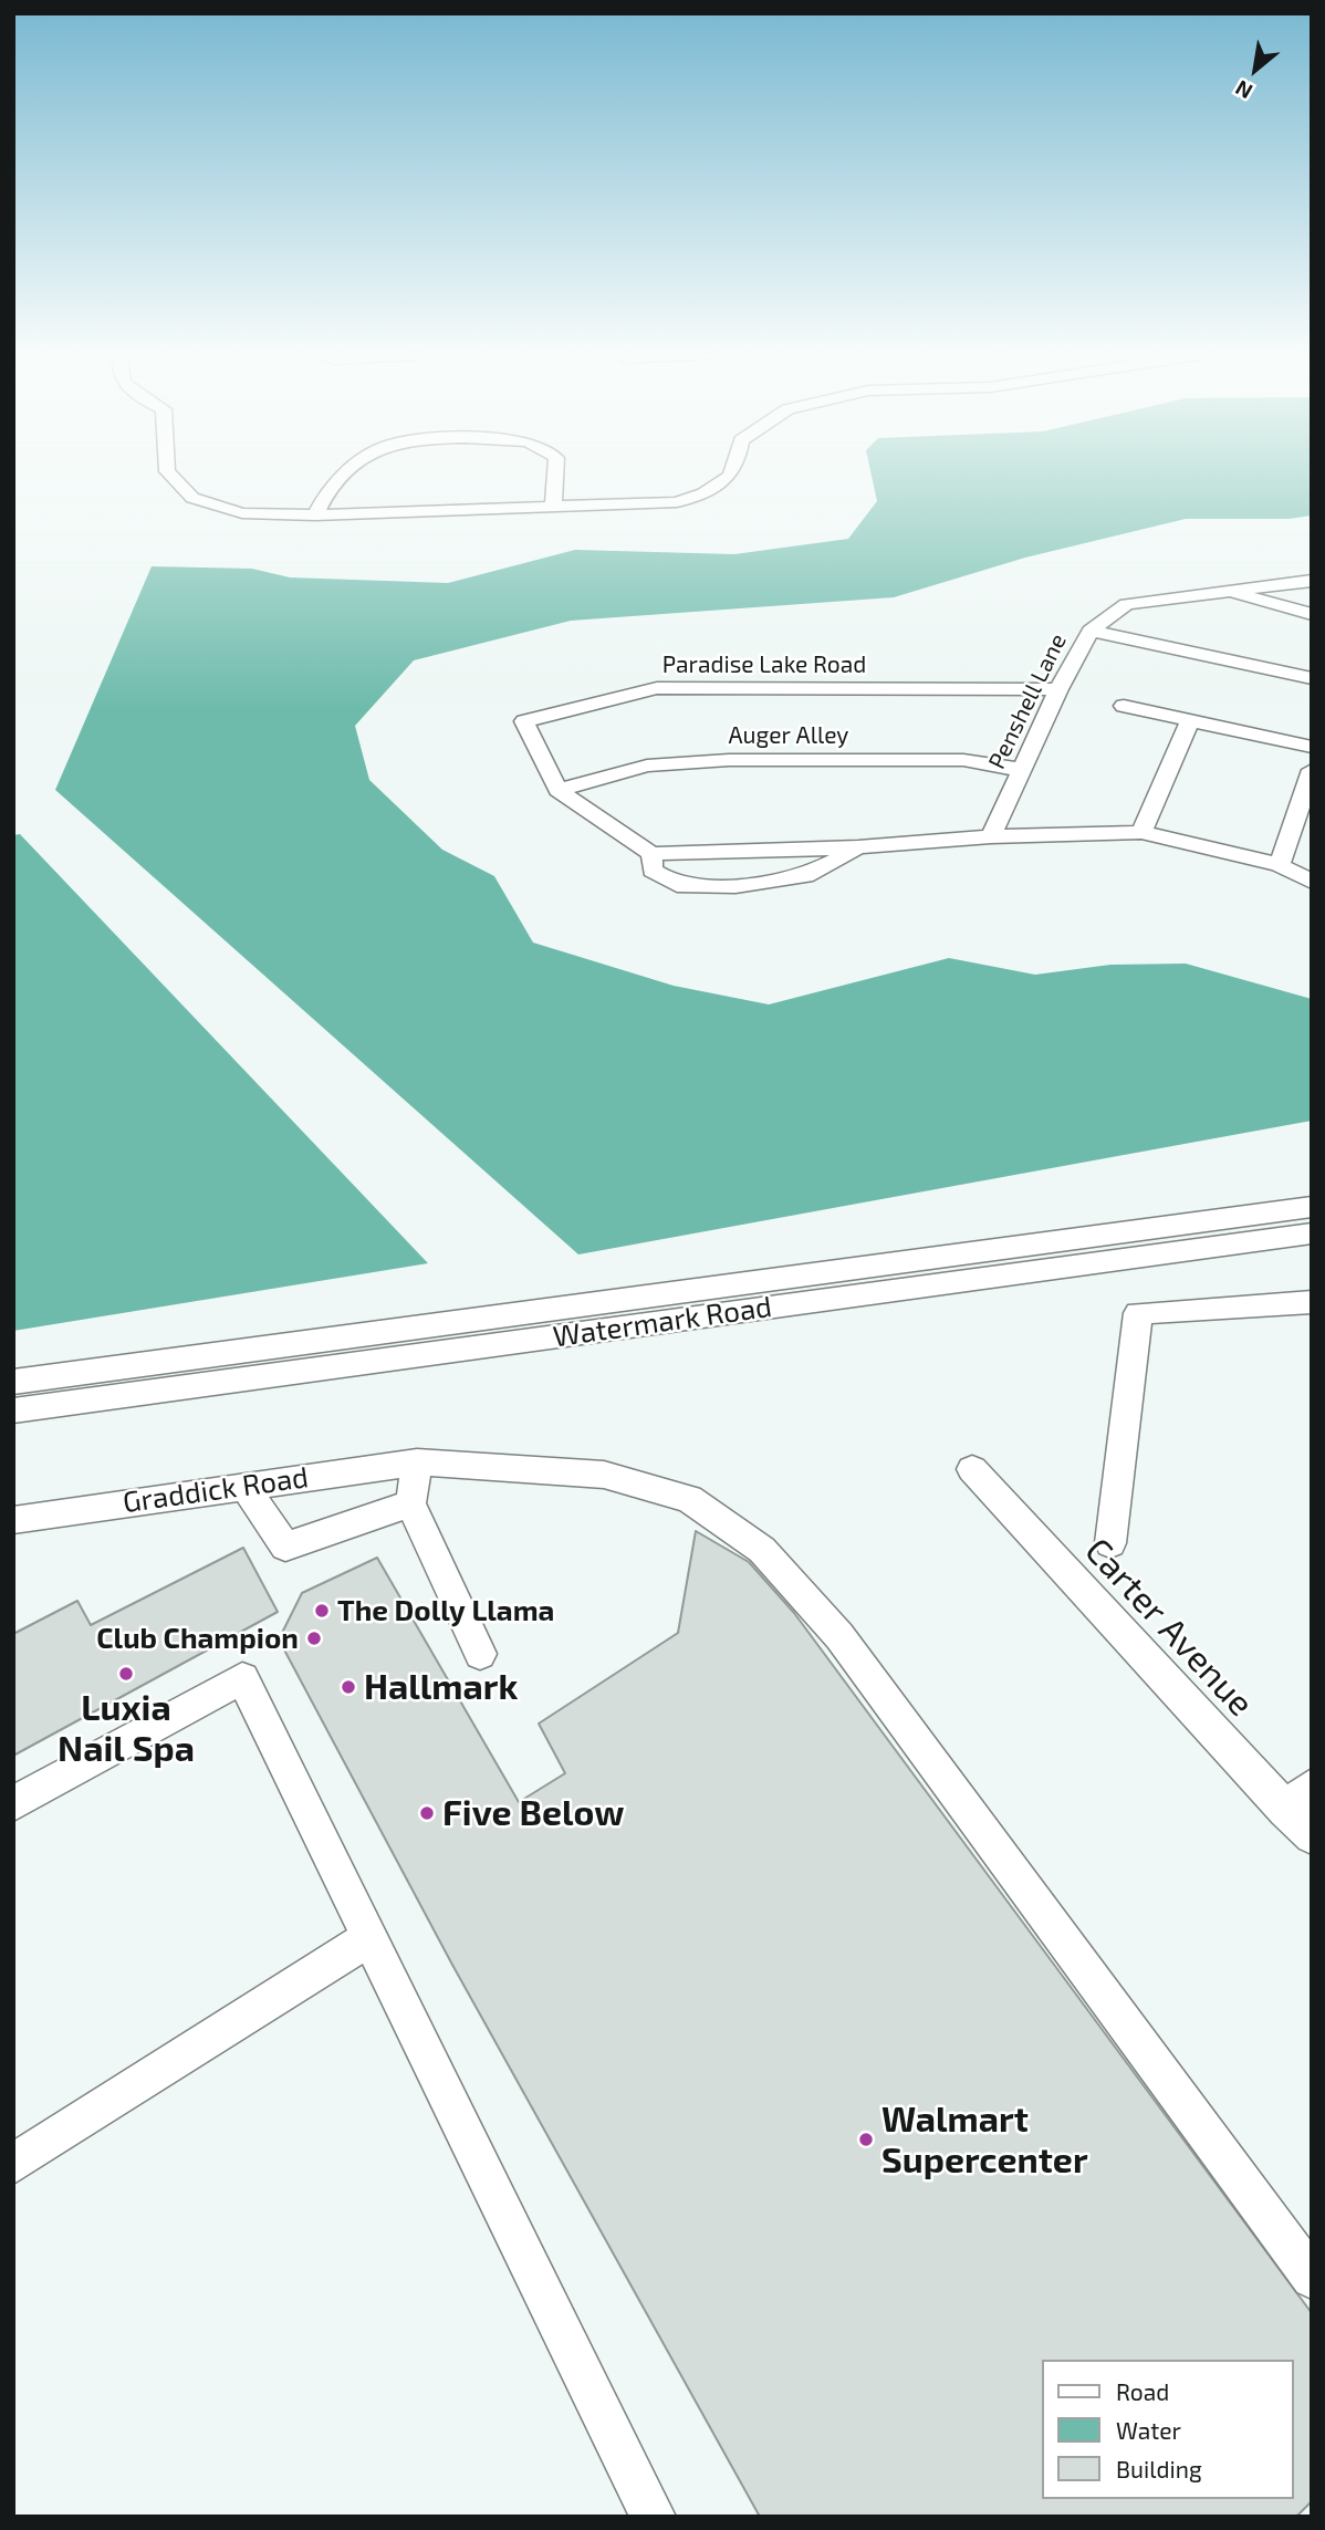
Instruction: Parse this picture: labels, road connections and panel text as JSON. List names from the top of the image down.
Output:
{
  "streets": {
    "street": [
      "Paradise Lake Road",
      "Penshell Lane",
      "Auger Alley",
      "Watermark Road",
      "Graddick Road",
      "Carter Avenue"
    ]
  },
  "crossings": [
    ["Paradise Lake Road", "Penshell Lane"],
    ["Paradise Lake Road", "Auger Alley"],
    ["Penshell Lane", "Auger Alley"]
  ],
  "places": [
    "The Dolly Llama",
    "Club Champion",
    "Luxia Nail Spa",
    "Hallmark",
    "Five Below",
    "Walmart Supercenter"
  ],
  "legend": ["Road", "Water", "Building"],
  "north": "bottom left"
}
